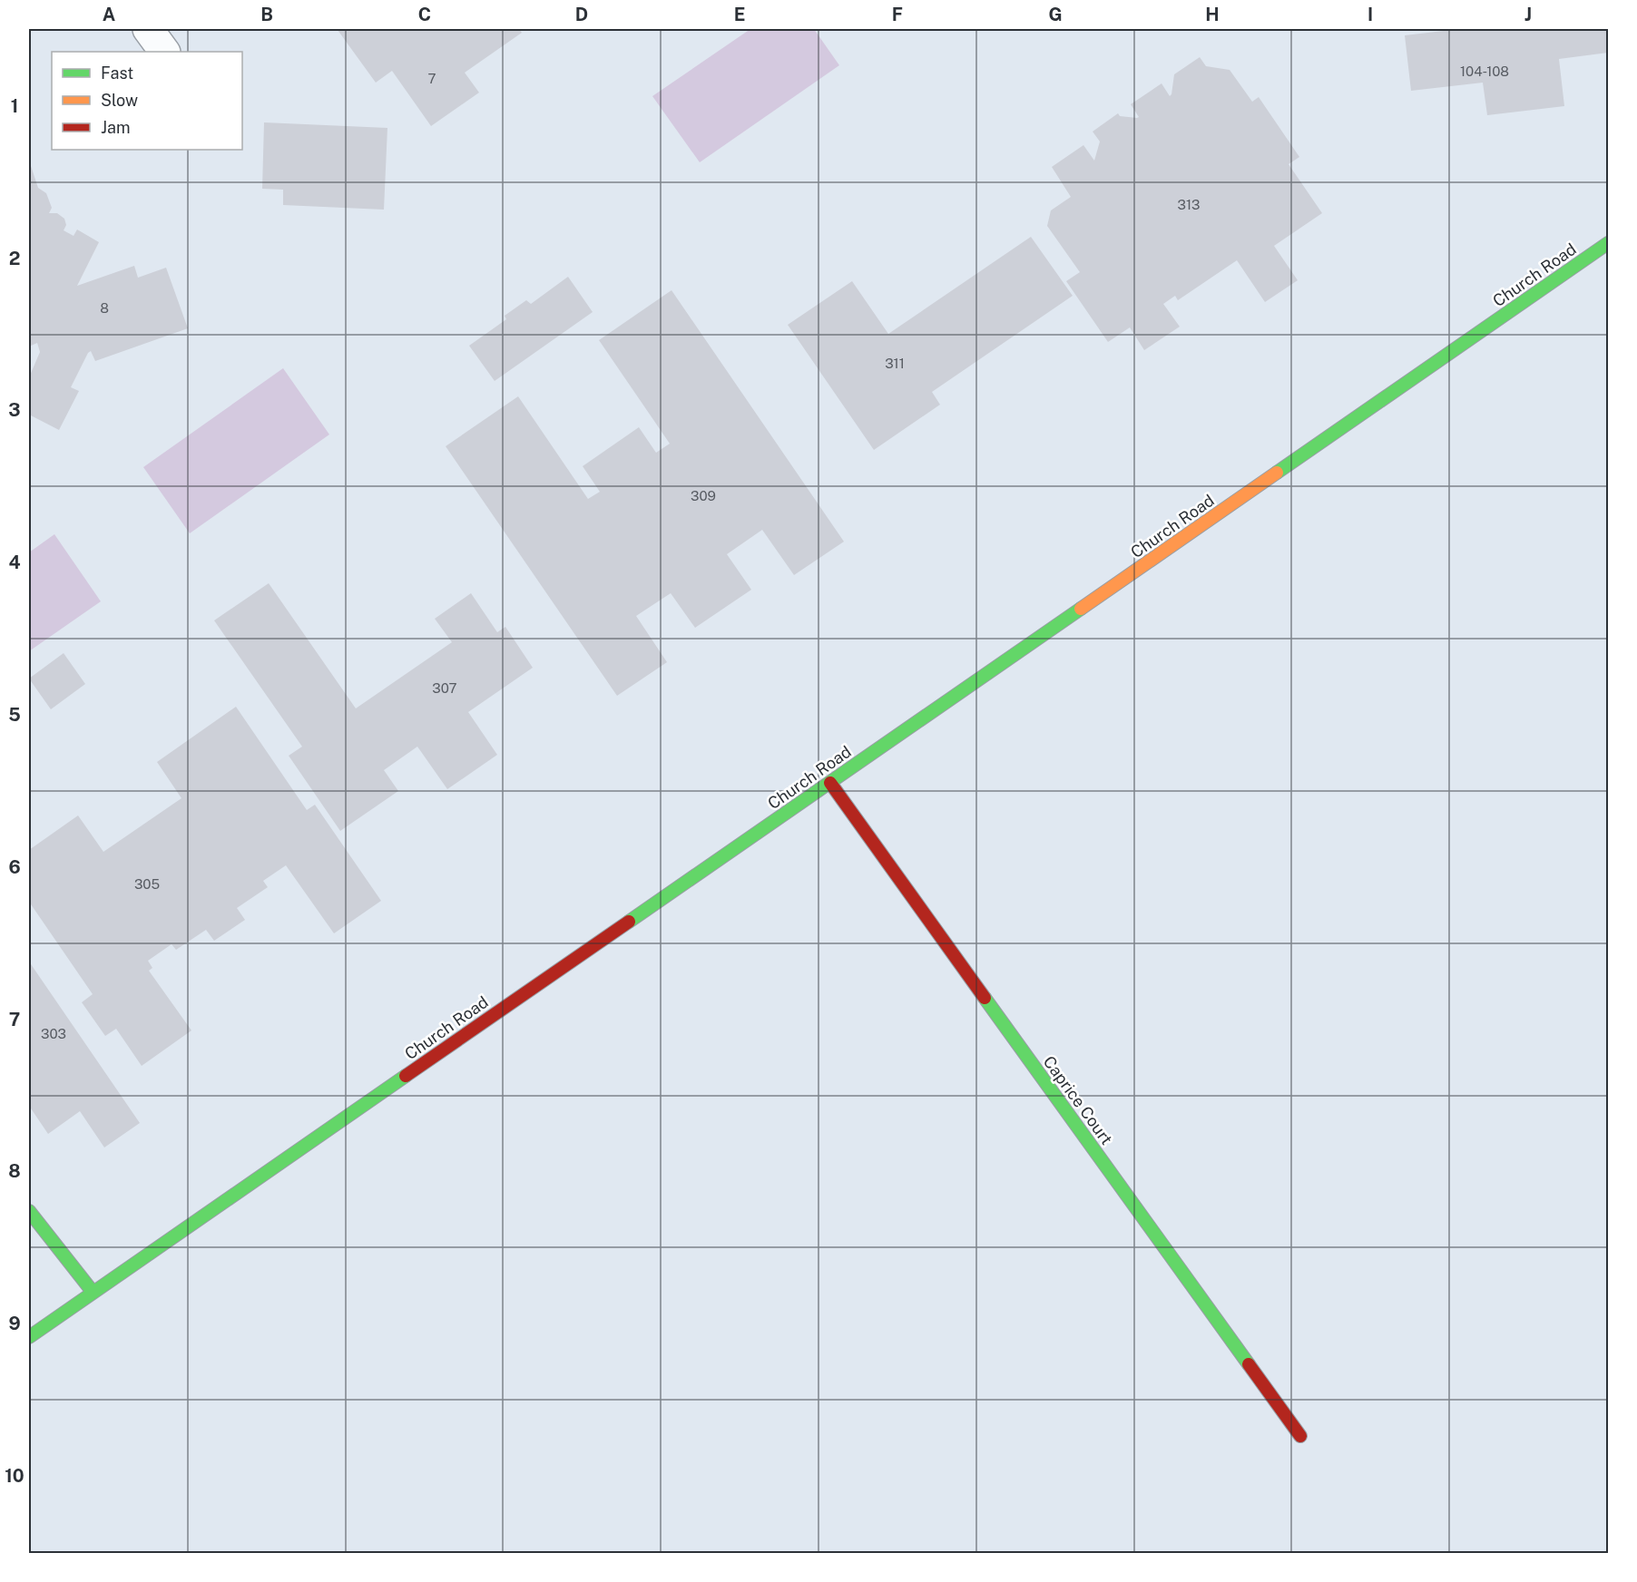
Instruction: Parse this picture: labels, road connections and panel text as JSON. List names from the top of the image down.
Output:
{
  "streets": {
    "street": ["Church Road", "Caprice Court"]
  },
  "crossings": [
    ["Church Road", "Caprice Court"]
  ],
  "house_numbers": [
    "104-108",
    "7",
    "313",
    "8",
    "311",
    "309",
    "307",
    "305",
    "303"
  ],
  "legend": ["Fast", "Slow", "Jam"],
  "grid": {
    "columns": [
      "A",
      "B",
      "C",
      "D",
      "E",
      "F",
      "G",
      "H",
      "I",
      "J"
    ],
    "rows": [
      "1",
      "2",
      "3",
      "4",
      "5",
      "6",
      "7",
      "8",
      "9",
      "10"
    ]
  }
}
